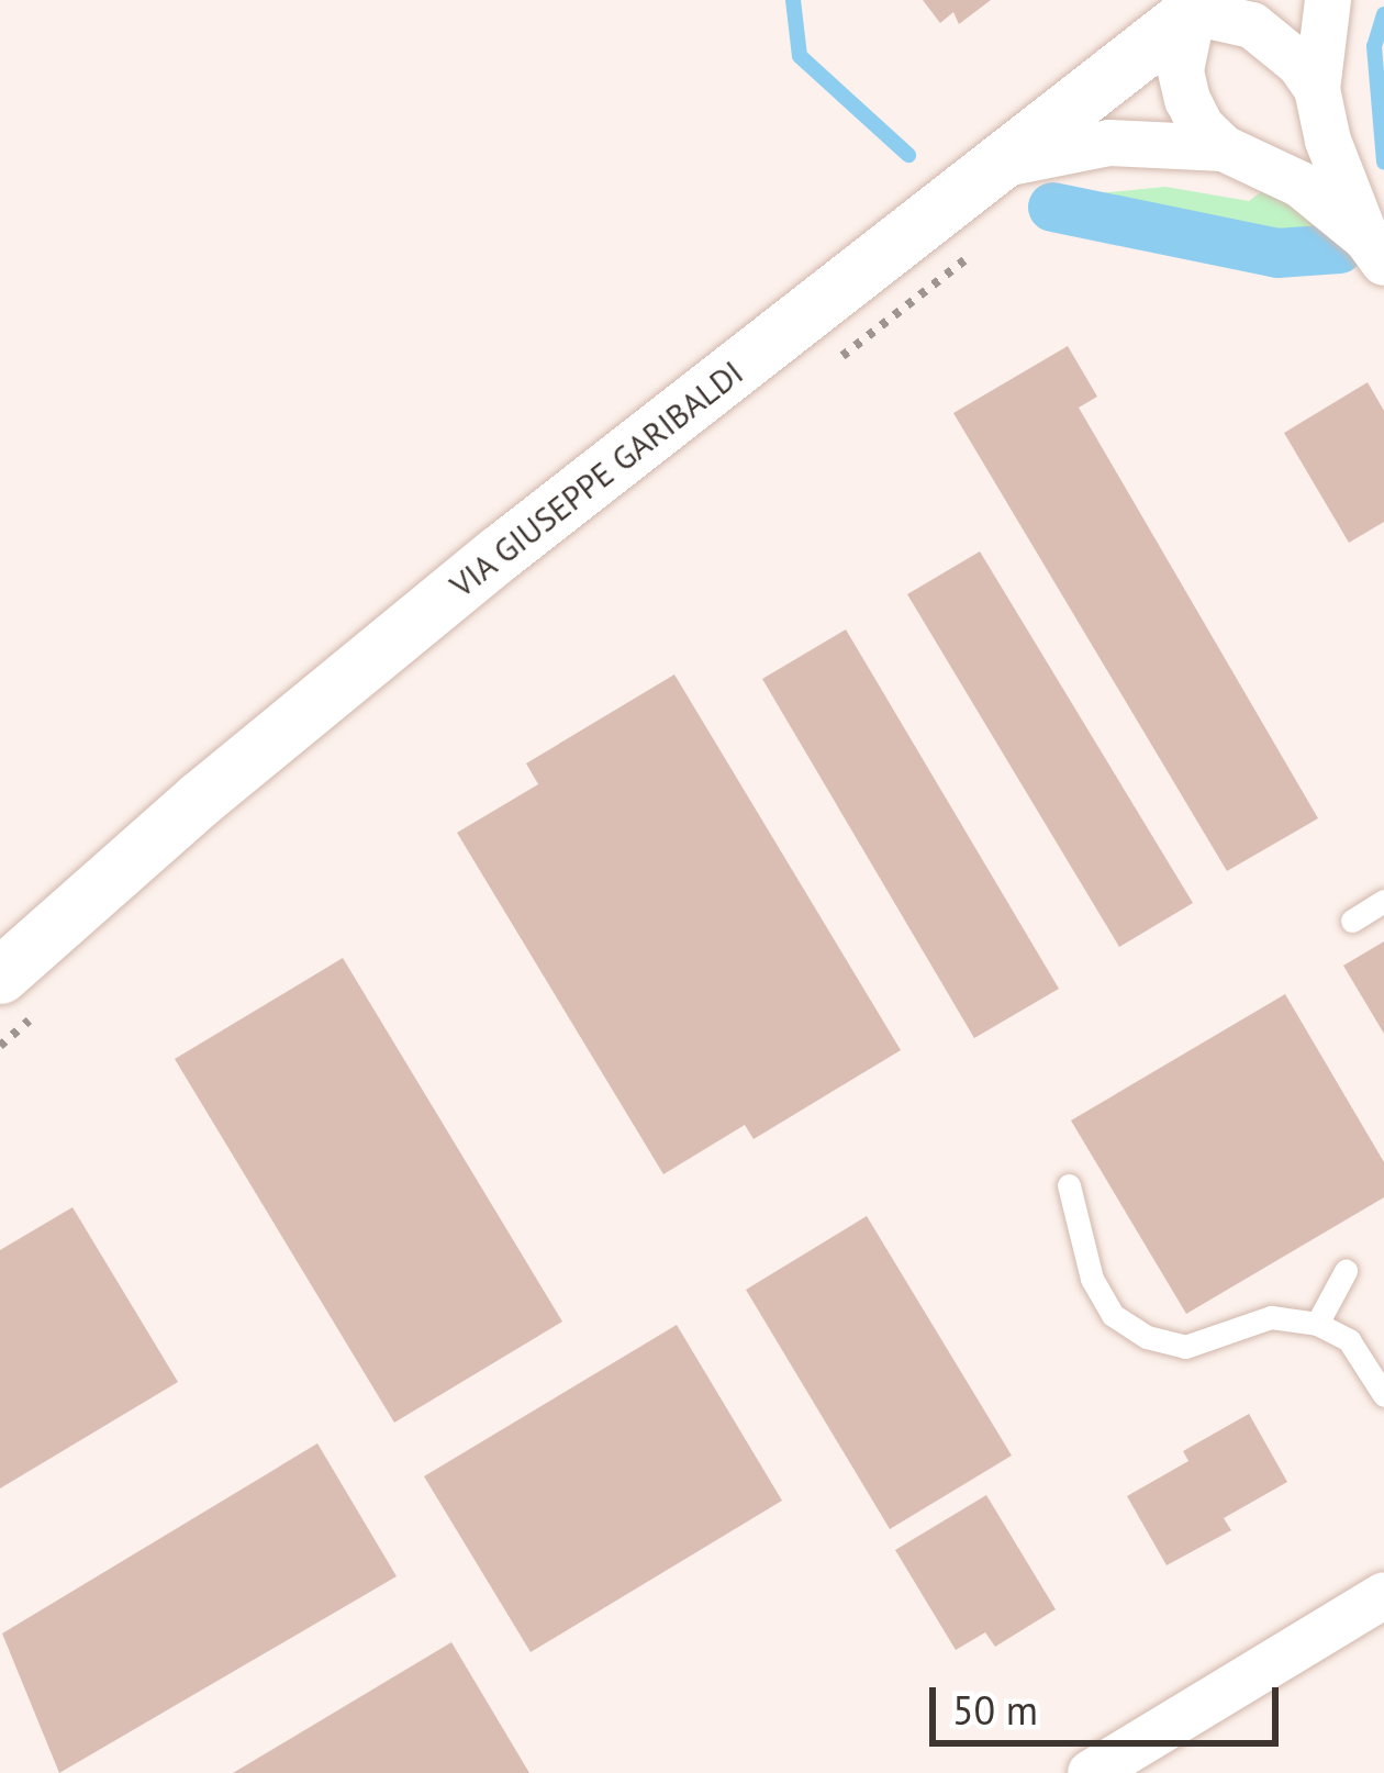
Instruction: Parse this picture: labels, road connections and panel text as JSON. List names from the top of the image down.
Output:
{
  "streets": {
    "street": ["VIA GIUSEPPE GARIBALDI"]
  },
  "scale_bar": "50 m"
}
